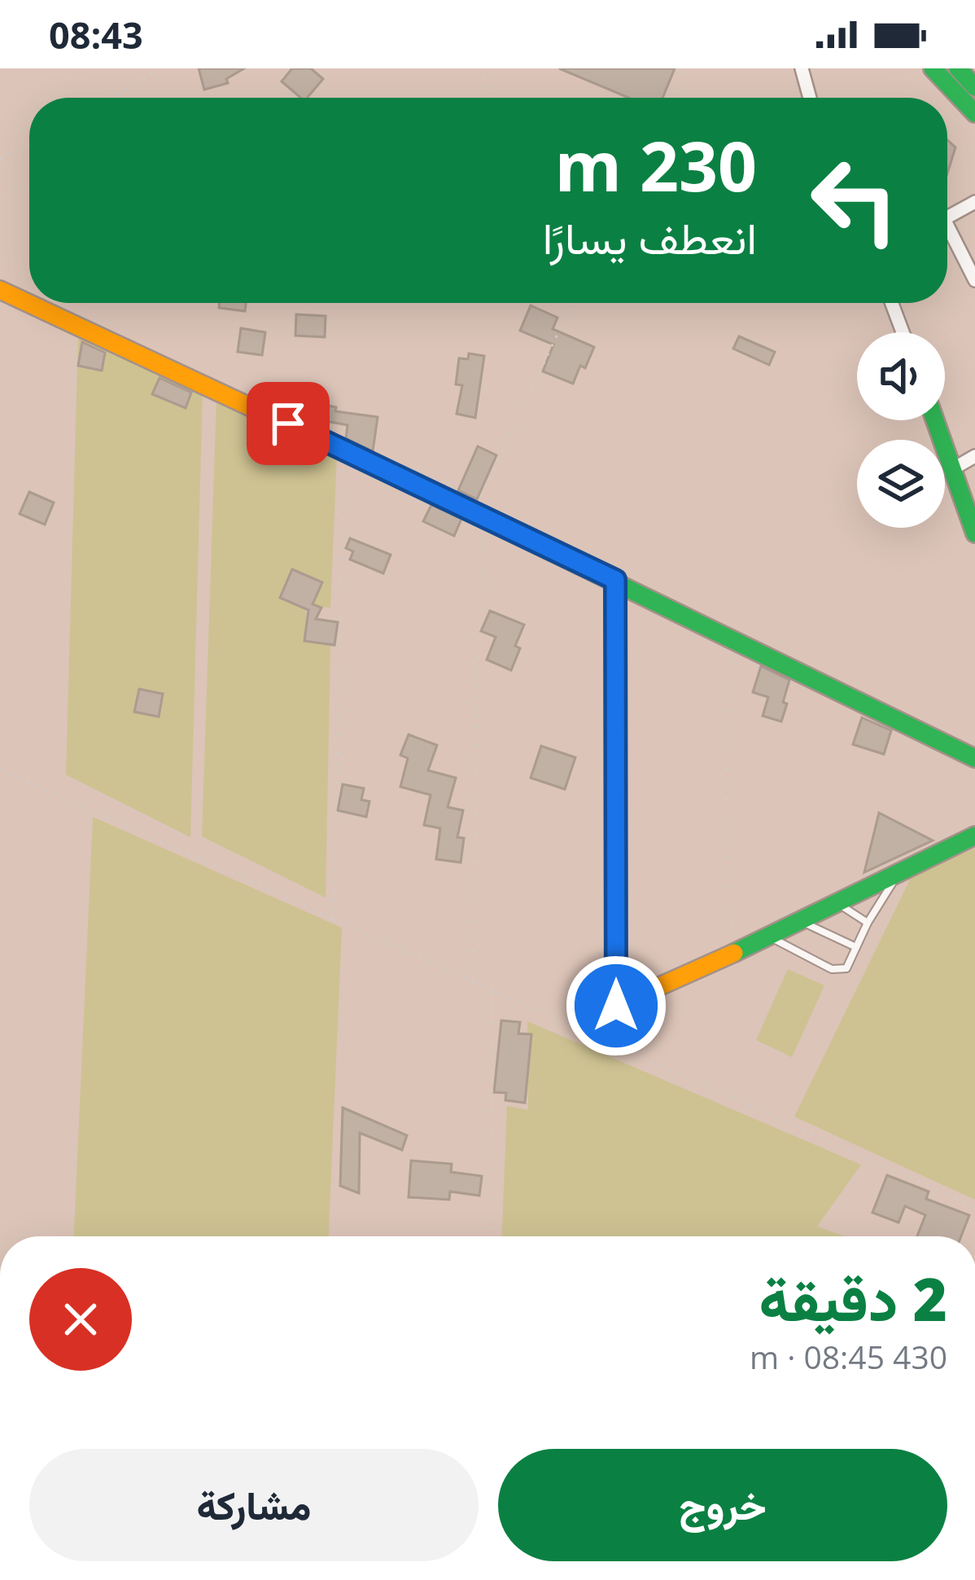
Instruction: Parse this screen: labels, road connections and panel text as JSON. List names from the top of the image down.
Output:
{
  "page": {
    "status": "08:43",
    "turn": ["230 m", "انعطف يسارًا"],
    "heading": ["2 دقيقة", "430 m · 08:45"],
    "buttons": ["خروج", "مشاركة"]
  }
}
